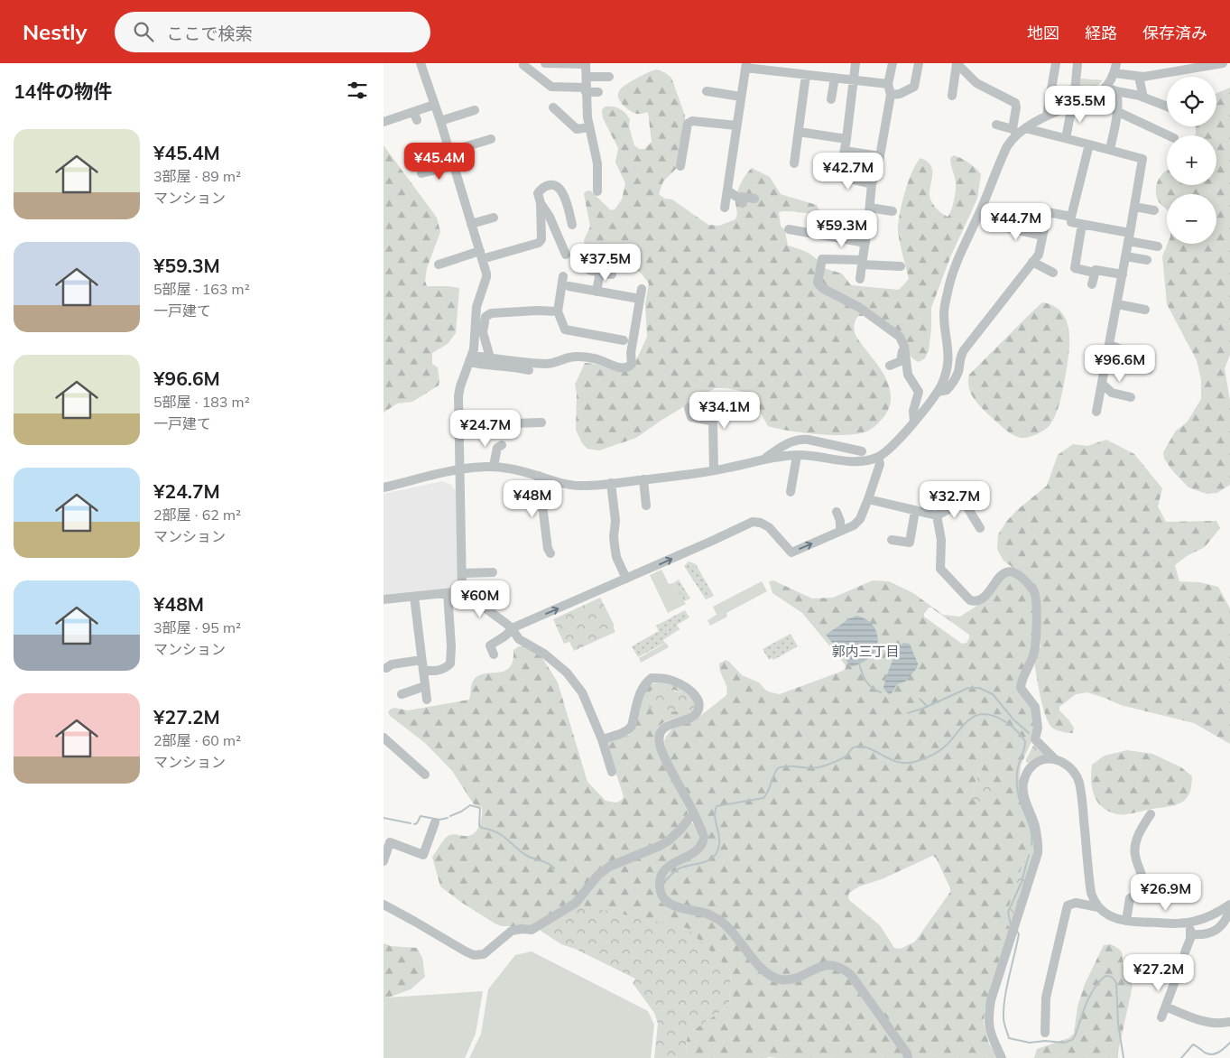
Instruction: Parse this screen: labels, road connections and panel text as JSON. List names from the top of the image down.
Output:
{
  "districts": ["郭内三丁目"],
  "page": {
    "header": "Nestly",
    "search": "ここで検索",
    "nav": ["地図", "経路", "保存済み"],
    "heading": "14件の物件",
    "map_buttons": ["+", "−"],
    "price": [
      "¥35.5M",
      "¥45.4M",
      "¥42.7M",
      "¥44.7M",
      "¥59.3M",
      "¥37.5M",
      "¥96.6M",
      "¥34.1M",
      "¥24.7M",
      "¥48M",
      "¥32.7M",
      "¥60M",
      "¥26.9M",
      "¥27.2M"
    ],
    "list": [
      {
        "name": "¥45.4M",
        "note": "3部屋 · 89 m² · マンション"
      },
      {
        "name": "¥59.3M",
        "note": "5部屋 · 163 m² · 一戸建て"
      },
      {
        "name": "¥96.6M",
        "note": "5部屋 · 183 m² · 一戸建て"
      },
      {
        "name": "¥24.7M",
        "note": "2部屋 · 62 m² · マンション"
      },
      {
        "name": "¥48M",
        "note": "3部屋 · 95 m² · マンション"
      },
      {
        "name": "¥27.2M",
        "note": "2部屋 · 60 m² · マンション"
      }
    ]
  }
}
